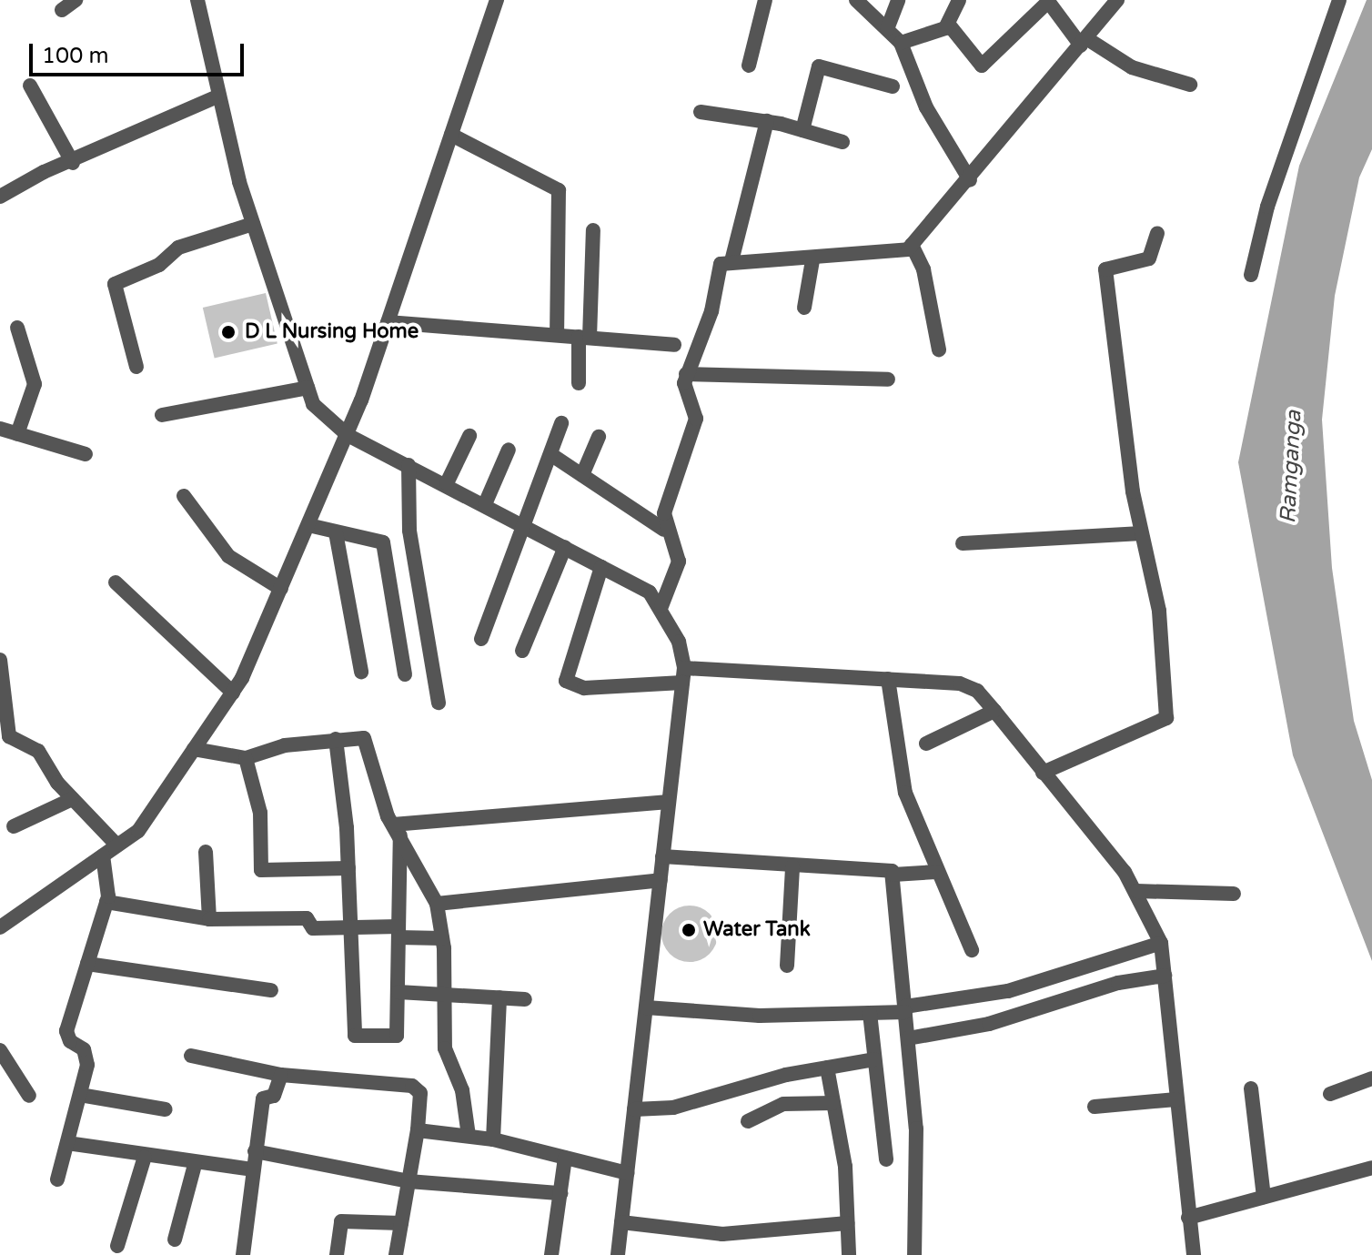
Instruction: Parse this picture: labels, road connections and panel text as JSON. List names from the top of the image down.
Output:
{
  "water": ["Ramganga"],
  "places": ["D L Nursing Home", "Water Tank"],
  "scale_bar": "100 m"
}
